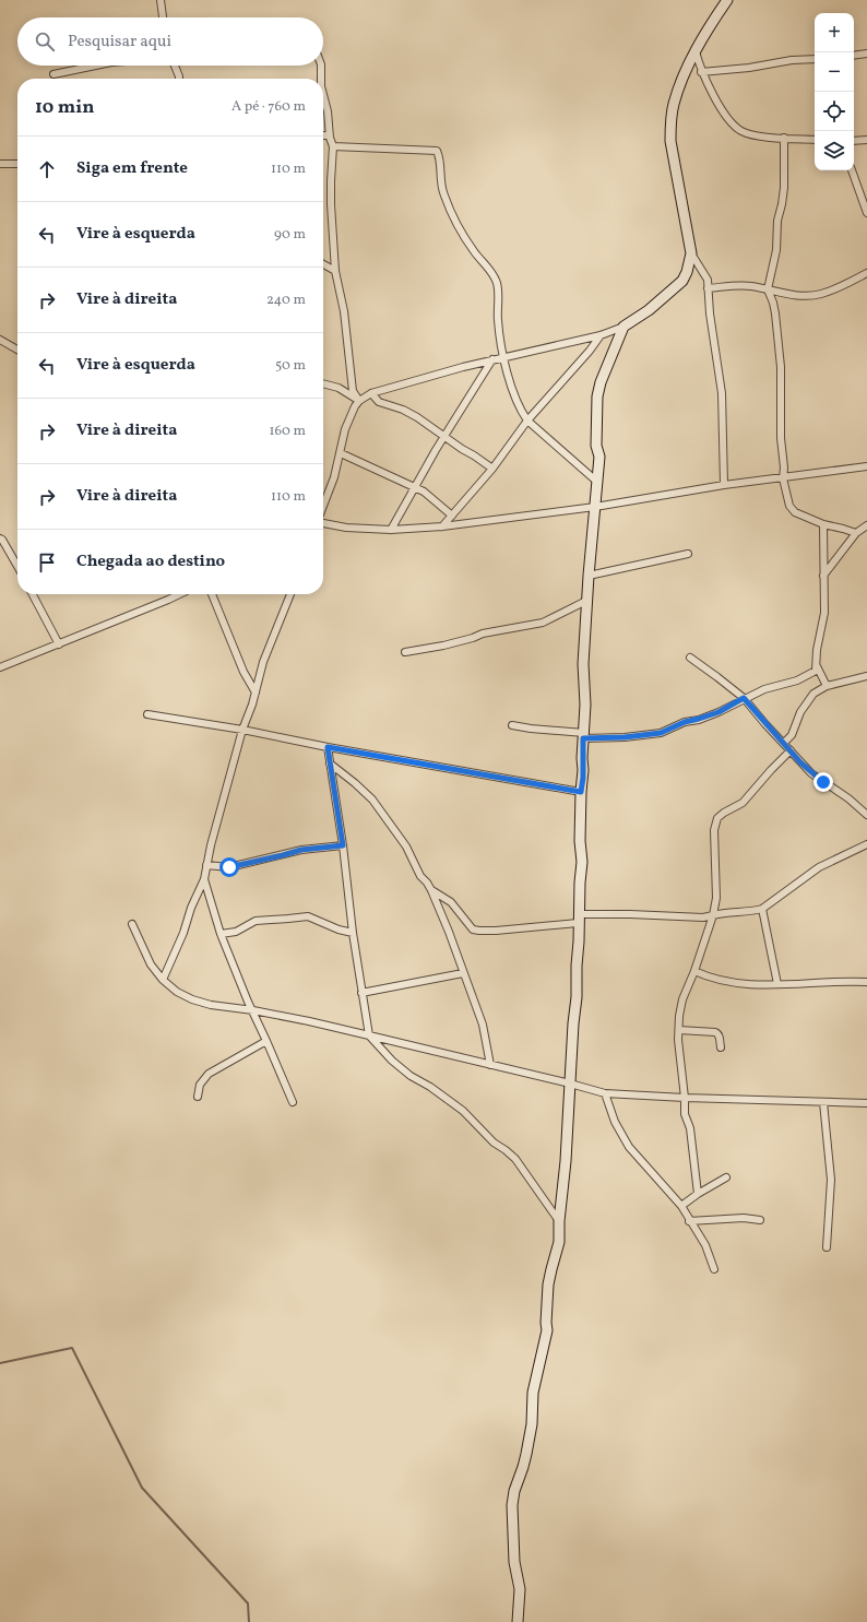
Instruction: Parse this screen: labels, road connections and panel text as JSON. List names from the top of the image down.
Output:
{
  "page": {
    "map_buttons": ["+", "−"],
    "search": "Pesquisar aqui",
    "heading": ["10 min", "A pé · 760 m"],
    "list": [
      ["Siga em frente", "110 m"],
      ["Vire à esquerda", "90 m"],
      ["Vire à direita", "240 m"],
      ["Vire à esquerda", "50 m"],
      ["Vire à direita", "160 m"],
      ["Vire à direita", "110 m"],
      "Chegada ao destino"
    ]
  }
}
